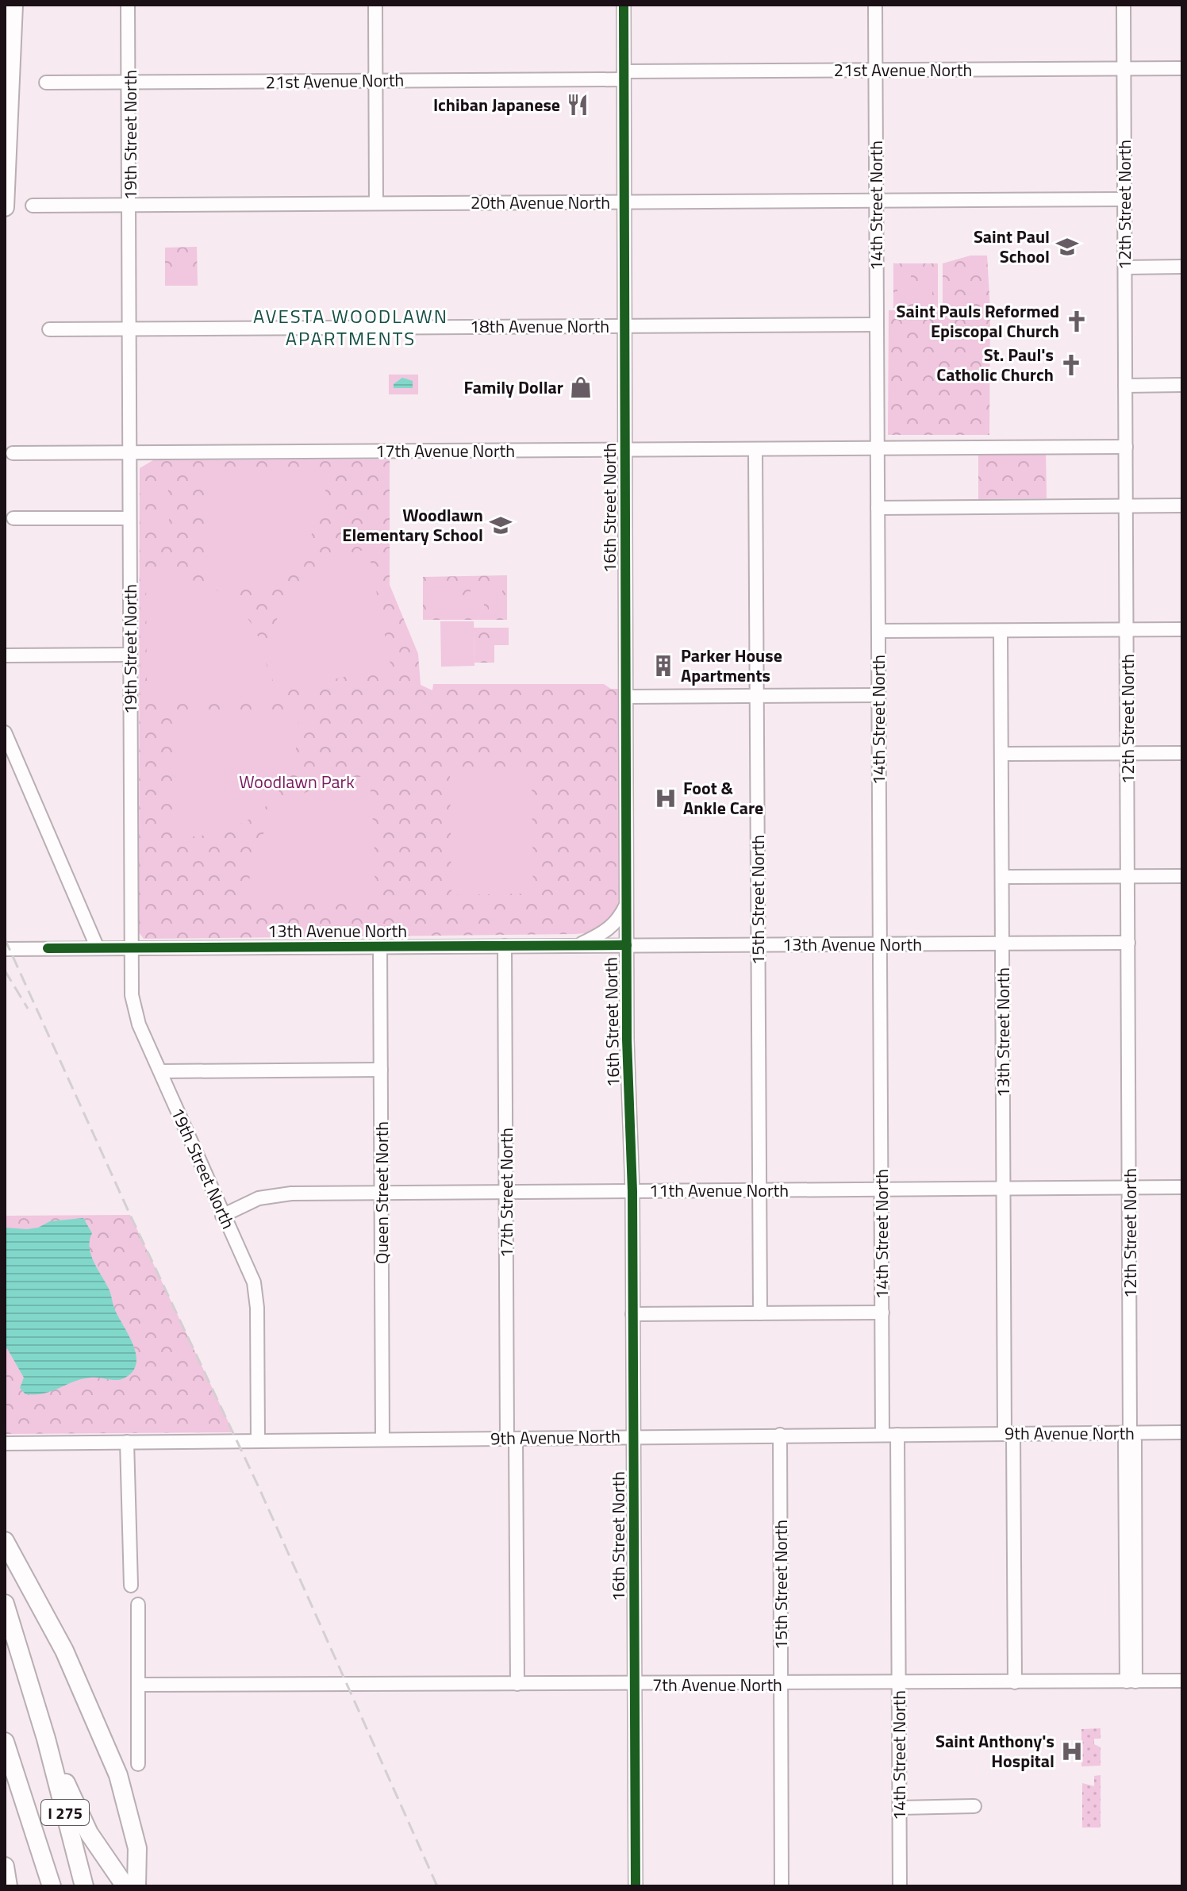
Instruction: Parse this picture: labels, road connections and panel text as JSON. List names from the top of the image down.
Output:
{
  "streets": {
    "highway": ["I 275"],
    "street": [
      "21st Avenue North",
      "19th Street North",
      "20th Avenue North",
      "12th Street North",
      "14th Street North",
      "18th Avenue North",
      "17th Avenue North",
      "16th Street North",
      "15th Street North",
      "13th Avenue North",
      "13th Street North",
      "11th Avenue North",
      "Queen Street North",
      "17th Street North",
      "9th Avenue North",
      "7th Avenue North"
    ]
  },
  "crossings": [
    ["21st Avenue North", "19th Street North"],
    ["21st Avenue North", "12th Street North"],
    ["21st Avenue North", "14th Street North"],
    ["21st Avenue North", "16th Street North"],
    ["19th Street North", "20th Avenue North"],
    ["19th Street North", "18th Avenue North"],
    ["19th Street North", "17th Avenue North"],
    ["19th Street North", "13th Avenue North"],
    ["19th Street North", "11th Avenue North"],
    ["19th Street North", "9th Avenue North"],
    ["20th Avenue North", "12th Street North"],
    ["20th Avenue North", "14th Street North"],
    ["20th Avenue North", "16th Street North"],
    ["12th Street North", "17th Avenue North"],
    ["12th Street North", "13th Avenue North"],
    ["12th Street North", "11th Avenue North"],
    ["12th Street North", "9th Avenue North"],
    ["12th Street North", "7th Avenue North"],
    ["14th Street North", "18th Avenue North"],
    ["14th Street North", "17th Avenue North"],
    ["14th Street North", "13th Avenue North"],
    ["14th Street North", "11th Avenue North"],
    ["14th Street North", "9th Avenue North"],
    ["14th Street North", "7th Avenue North"],
    ["18th Avenue North", "16th Street North"],
    ["17th Avenue North", "16th Street North"],
    ["17th Avenue North", "15th Street North"],
    ["16th Street North", "13th Avenue North"],
    ["16th Street North", "11th Avenue North"],
    ["16th Street North", "9th Avenue North"],
    ["16th Street North", "7th Avenue North"],
    ["15th Street North", "13th Avenue North"],
    ["15th Street North", "11th Avenue North"],
    ["15th Street North", "9th Avenue North"],
    ["15th Street North", "7th Avenue North"],
    ["13th Avenue North", "13th Street North"],
    ["13th Avenue North", "Queen Street North"],
    ["13th Avenue North", "17th Street North"],
    ["13th Street North", "11th Avenue North"],
    ["13th Street North", "9th Avenue North"],
    ["13th Street North", "7th Avenue North"],
    ["11th Avenue North", "Queen Street North"],
    ["11th Avenue North", "17th Street North"],
    ["Queen Street North", "9th Avenue North"],
    ["17th Street North", "9th Avenue North"],
    ["17th Street North", "7th Avenue North"]
  ],
  "districts": ["AVESTA WOODLAWN APARTMENTS"],
  "parks": ["Woodlawn Park"],
  "places": {
    "restaurant": ["Ichiban Japanese"],
    "school or university": ["Saint Paul School", "Woodlawn Elementary School"],
    "church": ["Saint Pauls Reformed Episcopal Church", "St. Paul's Catholic Church"],
    "shop": ["Family Dollar"],
    "building": ["Parker House Apartments"],
    "hospital": ["Foot & Ankle Care", "Saint Anthony's Hospital"]
  }
}
